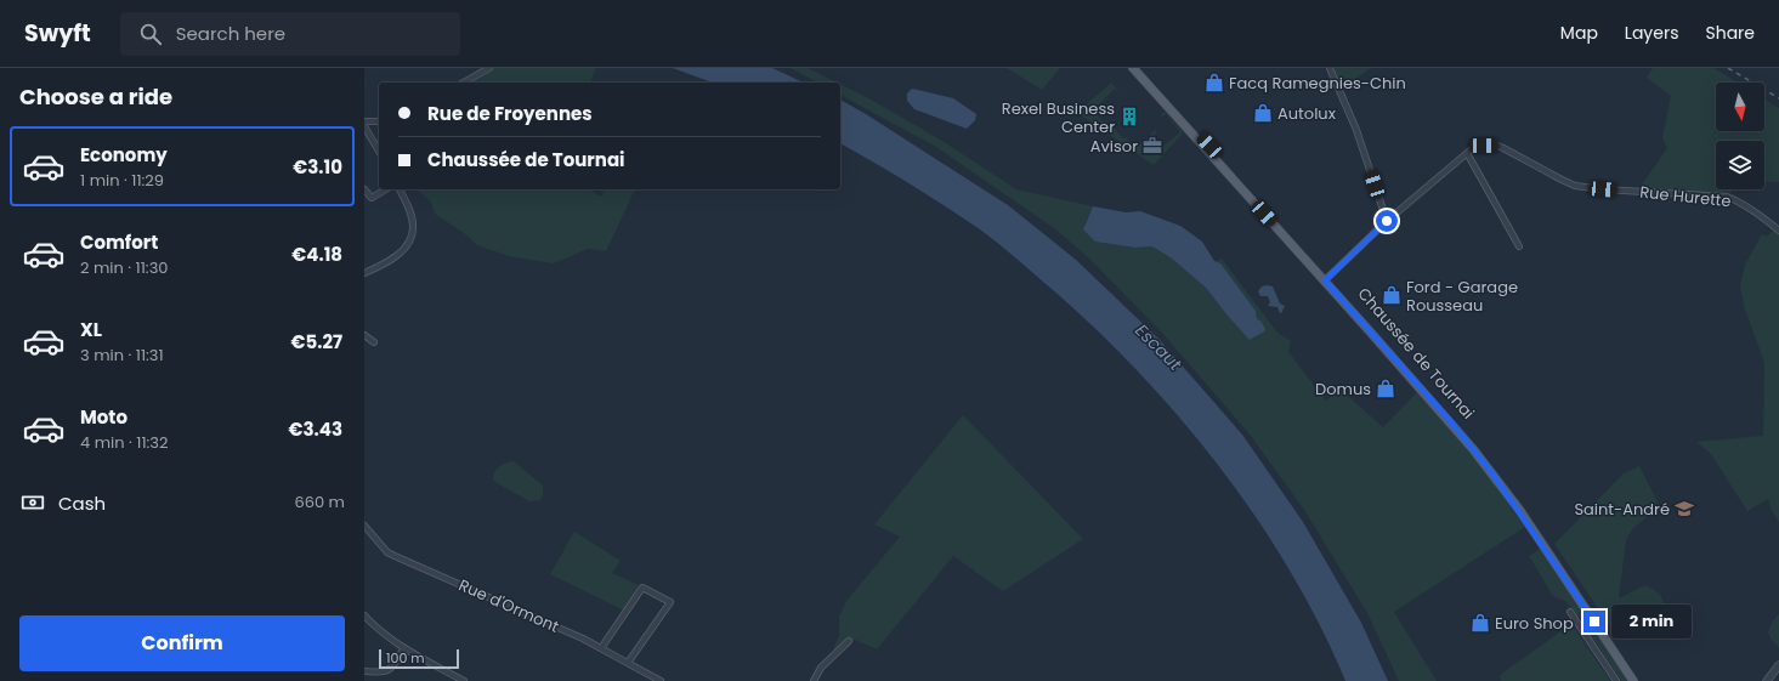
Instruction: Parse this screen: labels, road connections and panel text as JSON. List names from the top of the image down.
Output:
{
  "streets": {
    "main road": ["Chaussée de Tournai"],
    "street": ["Rue Hurette", "Rue d'Ormont"]
  },
  "crossings": [
    ["Rue Hurette", "Chaussée de Tournai"]
  ],
  "water": ["Escaut"],
  "places": {
    "shop": [
      "Facq Ramegnies-Chin",
      "Autolux",
      "Ford - Garage Rousseau",
      "Domus",
      "Euro Shop"
    ],
    "building": ["Rexel Business Center"],
    "office": ["Avisor"],
    "school or university": ["Saint-André"]
  },
  "scale_bar": "100 m",
  "north": "bottom",
  "page": {
    "header": "Swyft",
    "search": "Search here",
    "nav": ["Map", "Layers", "Share"],
    "heading": "Choose a ride",
    "banner": ["Rue de Froyennes", "Chaussée de Tournai"],
    "list": [
      {
        "name": "Economy",
        "note": "1 min · 11:29",
        "value": "€3.10"
      },
      {
        "name": "Comfort",
        "note": "2 min · 11:30",
        "value": "€4.18"
      },
      {
        "name": "XL",
        "note": "3 min · 11:31",
        "value": "€5.27"
      },
      {
        "name": "Moto",
        "note": "4 min · 11:32",
        "value": "€3.43"
      }
    ],
    "pay": ["Cash", "660 m"],
    "bubble": "2 min",
    "buttons": "Confirm",
    "scale": "100 m"
  }
}
